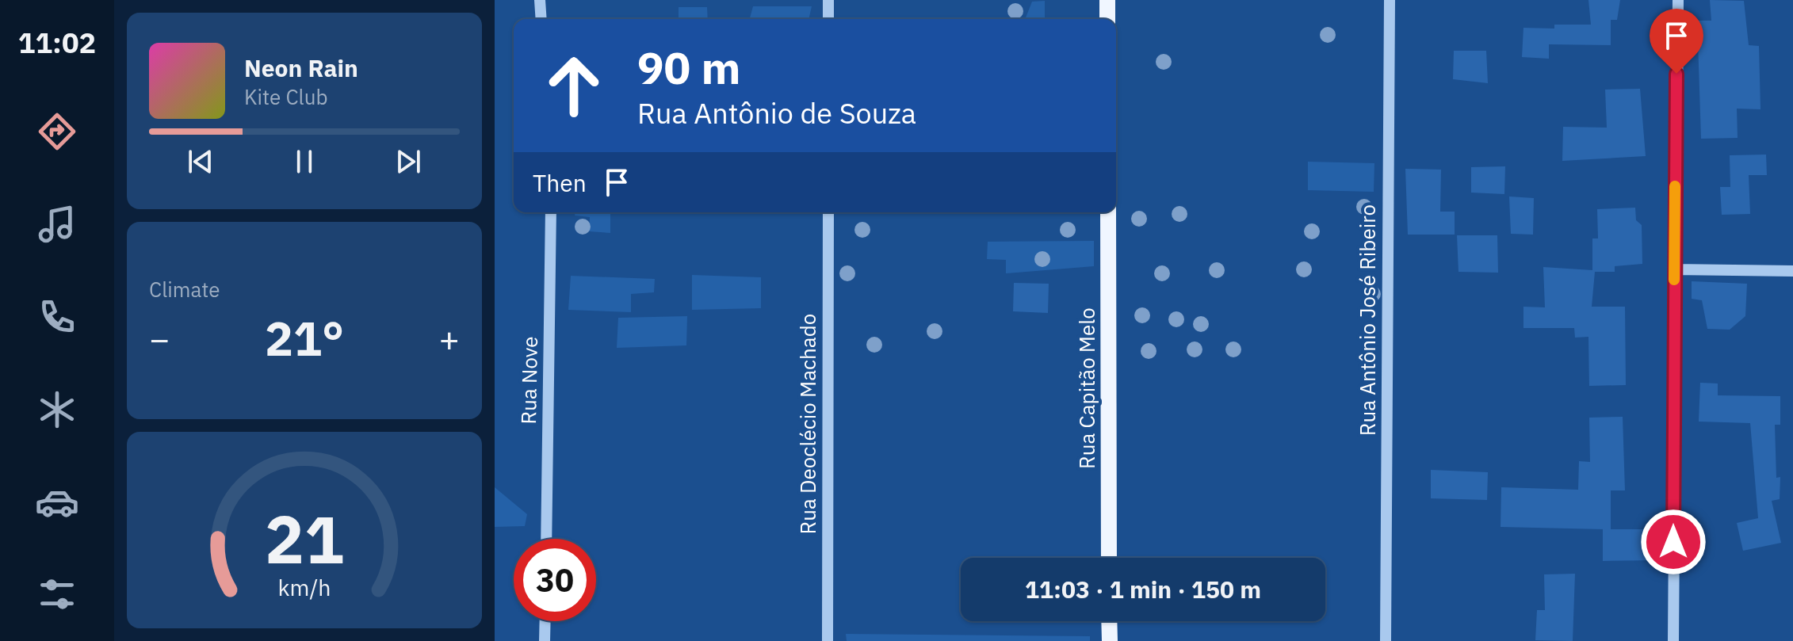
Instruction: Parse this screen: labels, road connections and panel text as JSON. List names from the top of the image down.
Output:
{
  "streets": {
    "main road": ["Rua Capitão Melo"],
    "street": ["Rua Antônio José Ribeiro", "Rua Nove", "Rua Deoclécio Machado"]
  },
  "page": {
    "tabs": "11:02",
    "turn": ["90 m", "Rua Antônio de Souza"],
    "song": ["Neon Rain", "Kite Club"],
    "then": "Then",
    "tile": "Climate",
    "heat": ["−", "21°", "+"],
    "limit": "30",
    "trip": "11:03 · 1 min · 150 m",
    "gauge": ["21", "km/h"]
  }
}
